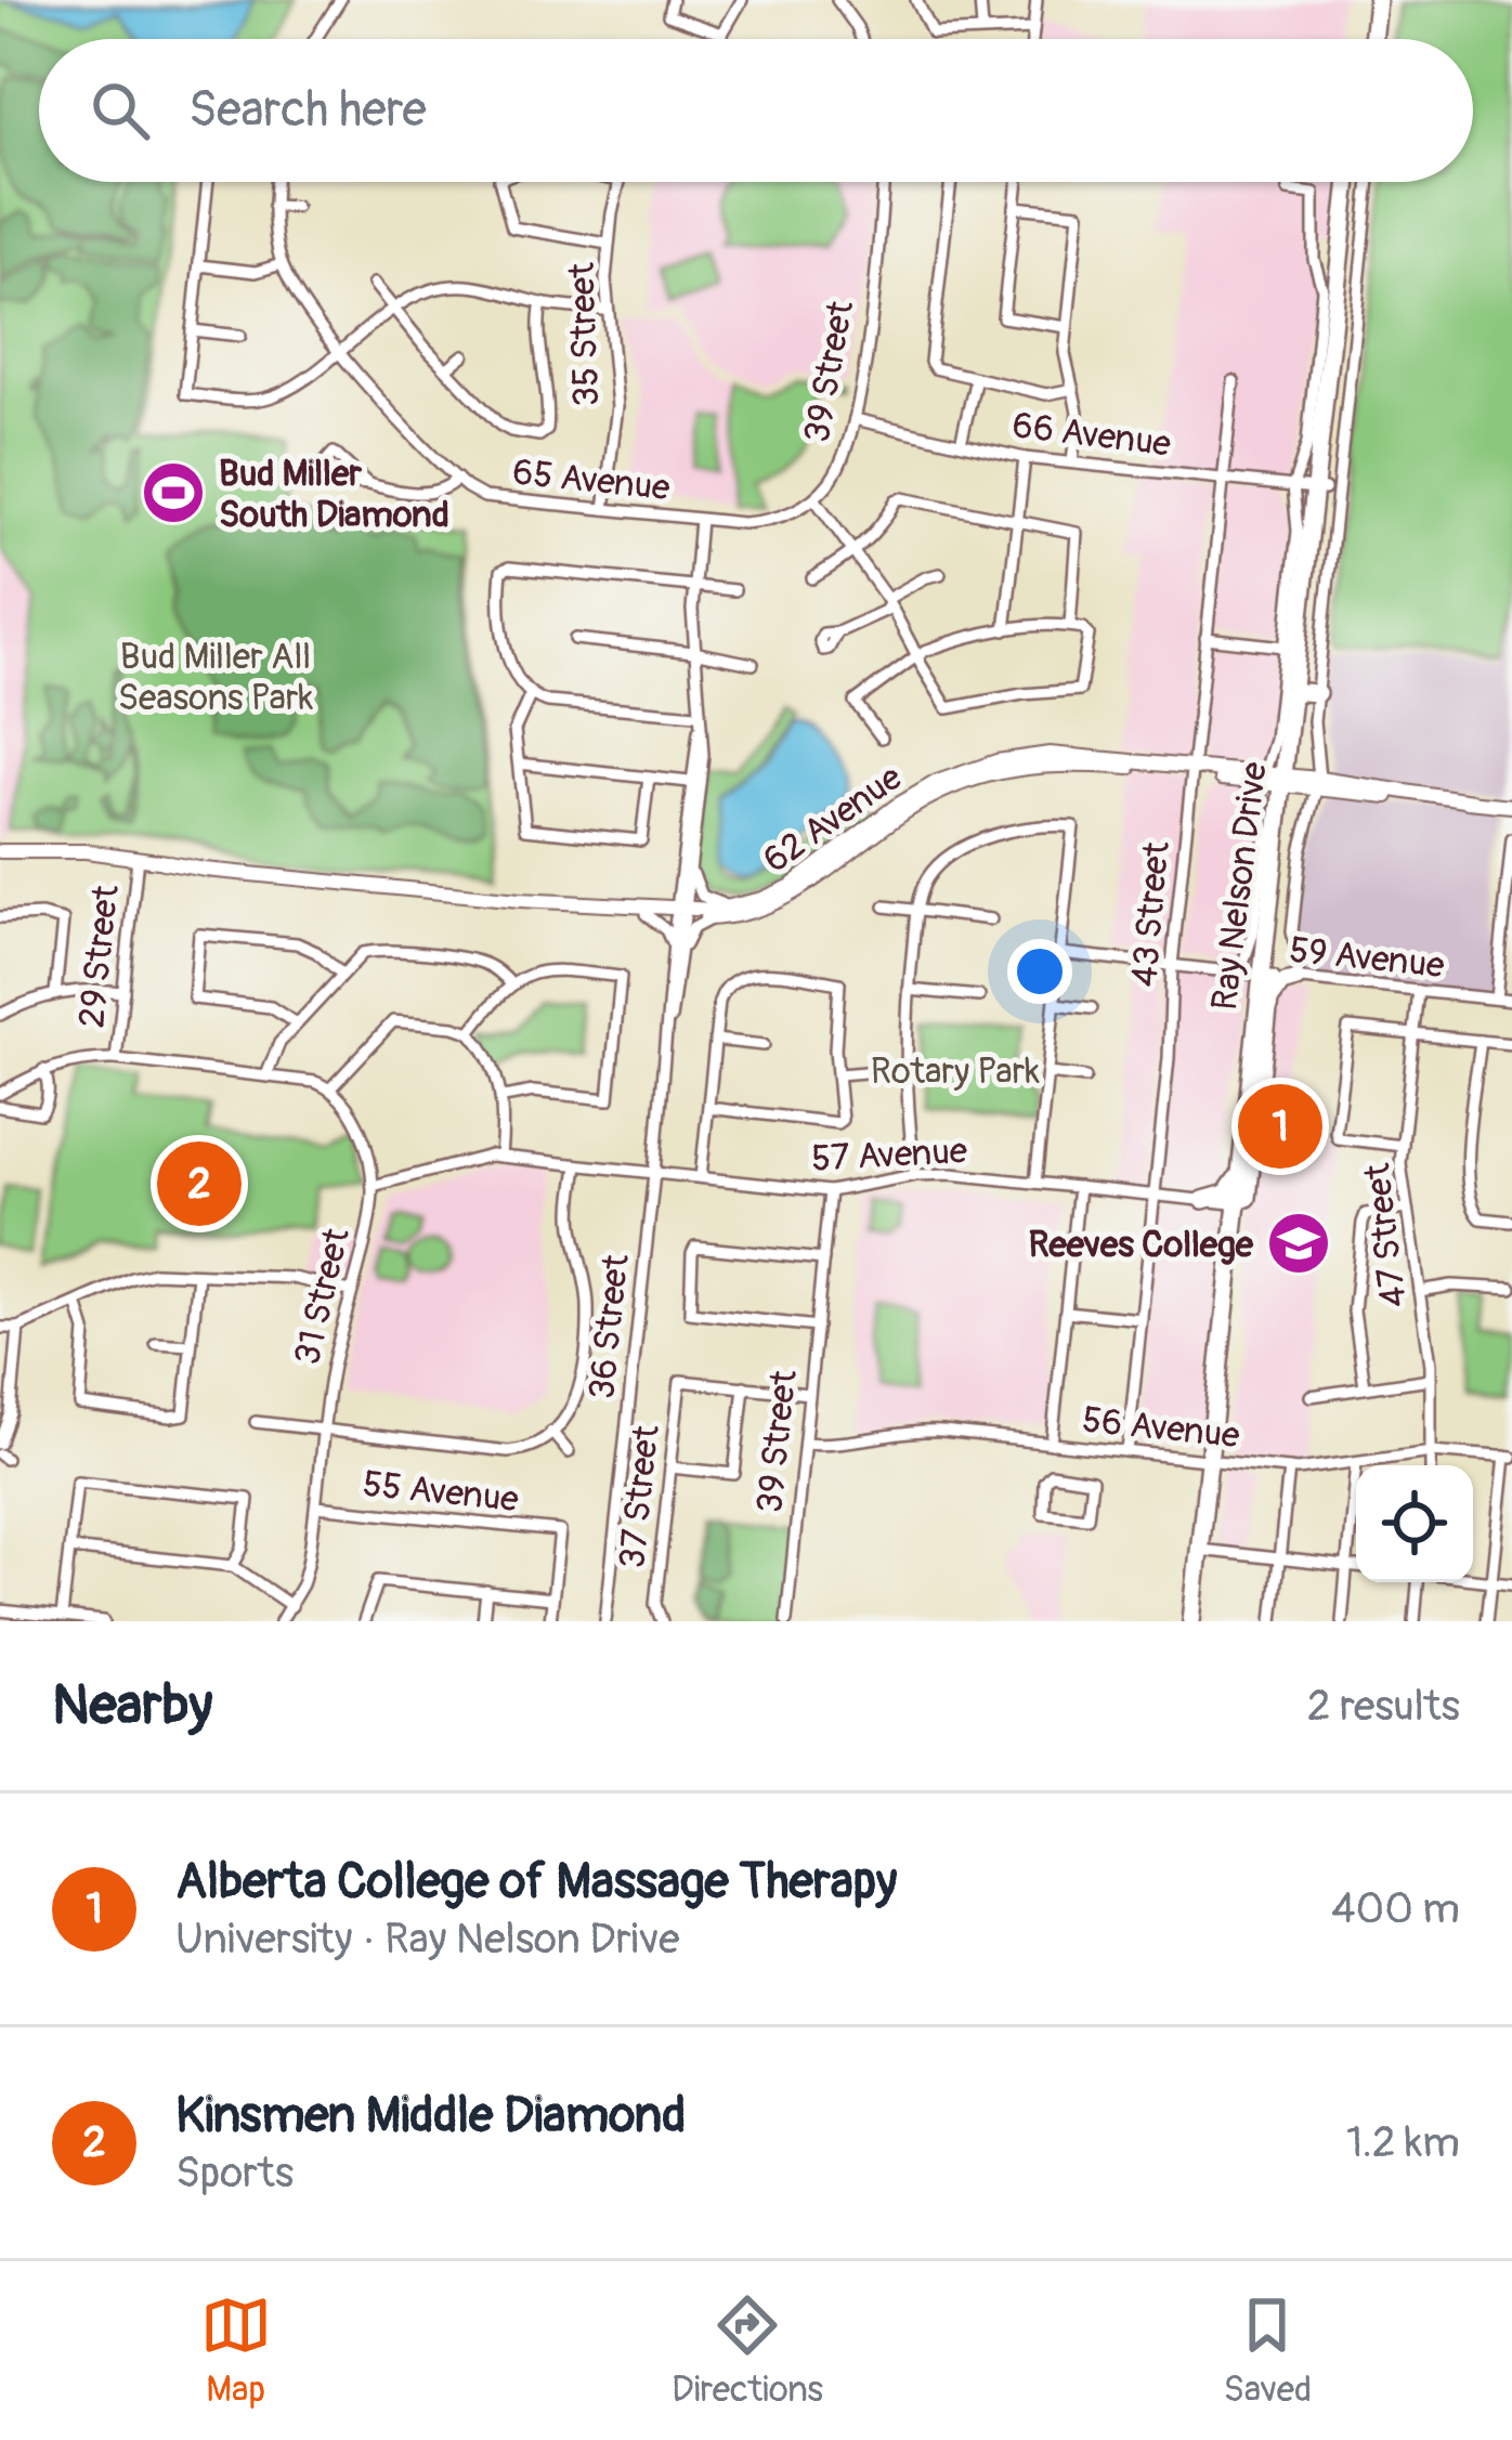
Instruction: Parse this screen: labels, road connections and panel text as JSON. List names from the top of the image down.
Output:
{
  "streets": {
    "highway": ["Ray Nelson Drive"],
    "main road": ["62 Avenue"],
    "street": [
      "35 Street",
      "39 Street",
      "66 Avenue",
      "65 Avenue",
      "43 Street",
      "29 Street",
      "59 Avenue",
      "57 Avenue",
      "47 Street",
      "31 Street",
      "36 Street",
      "56 Avenue",
      "55 Avenue",
      "37 Street"
    ]
  },
  "crossings": [
    ["35 Street", "65 Avenue"],
    ["39 Street", "66 Avenue"],
    ["39 Street", "65 Avenue"],
    ["39 Street", "57 Avenue"],
    ["39 Street", "56 Avenue"],
    ["66 Avenue", "Ray Nelson Drive"],
    ["66 Avenue", "43 Street"],
    ["65 Avenue", "36 Street"],
    ["62 Avenue", "Ray Nelson Drive"],
    ["62 Avenue", "43 Street"],
    ["62 Avenue", "36 Street"],
    ["Ray Nelson Drive", "59 Avenue"],
    ["Ray Nelson Drive", "57 Avenue"],
    ["Ray Nelson Drive", "56 Avenue"],
    ["43 Street", "59 Avenue"],
    ["43 Street", "57 Avenue"],
    ["43 Street", "56 Avenue"],
    ["59 Avenue", "47 Street"],
    ["57 Avenue", "31 Street"],
    ["57 Avenue", "36 Street"],
    ["47 Street", "56 Avenue"],
    ["31 Street", "55 Avenue"]
  ],
  "parks": ["Bud Miller All Seasons Park", "Rotary Park"],
  "places": {
    "sports": ["Bud Miller South Diamond"],
    "school or university": ["Reeves College"]
  },
  "page": {
    "search": "Search here",
    "pins": ["1", "2"],
    "heading": ["Nearby", "2 results"],
    "list": [
      {
        "mark": "1",
        "name": "Alberta College of Massage Therapy",
        "note": "University · Ray Nelson Drive",
        "value": "400 m"
      },
      {
        "mark": "2",
        "name": "Kinsmen Middle Diamond",
        "note": "Sports",
        "value": "1.2 km"
      }
    ],
    "nav": ["Map", "Directions", "Saved"]
  }
}
